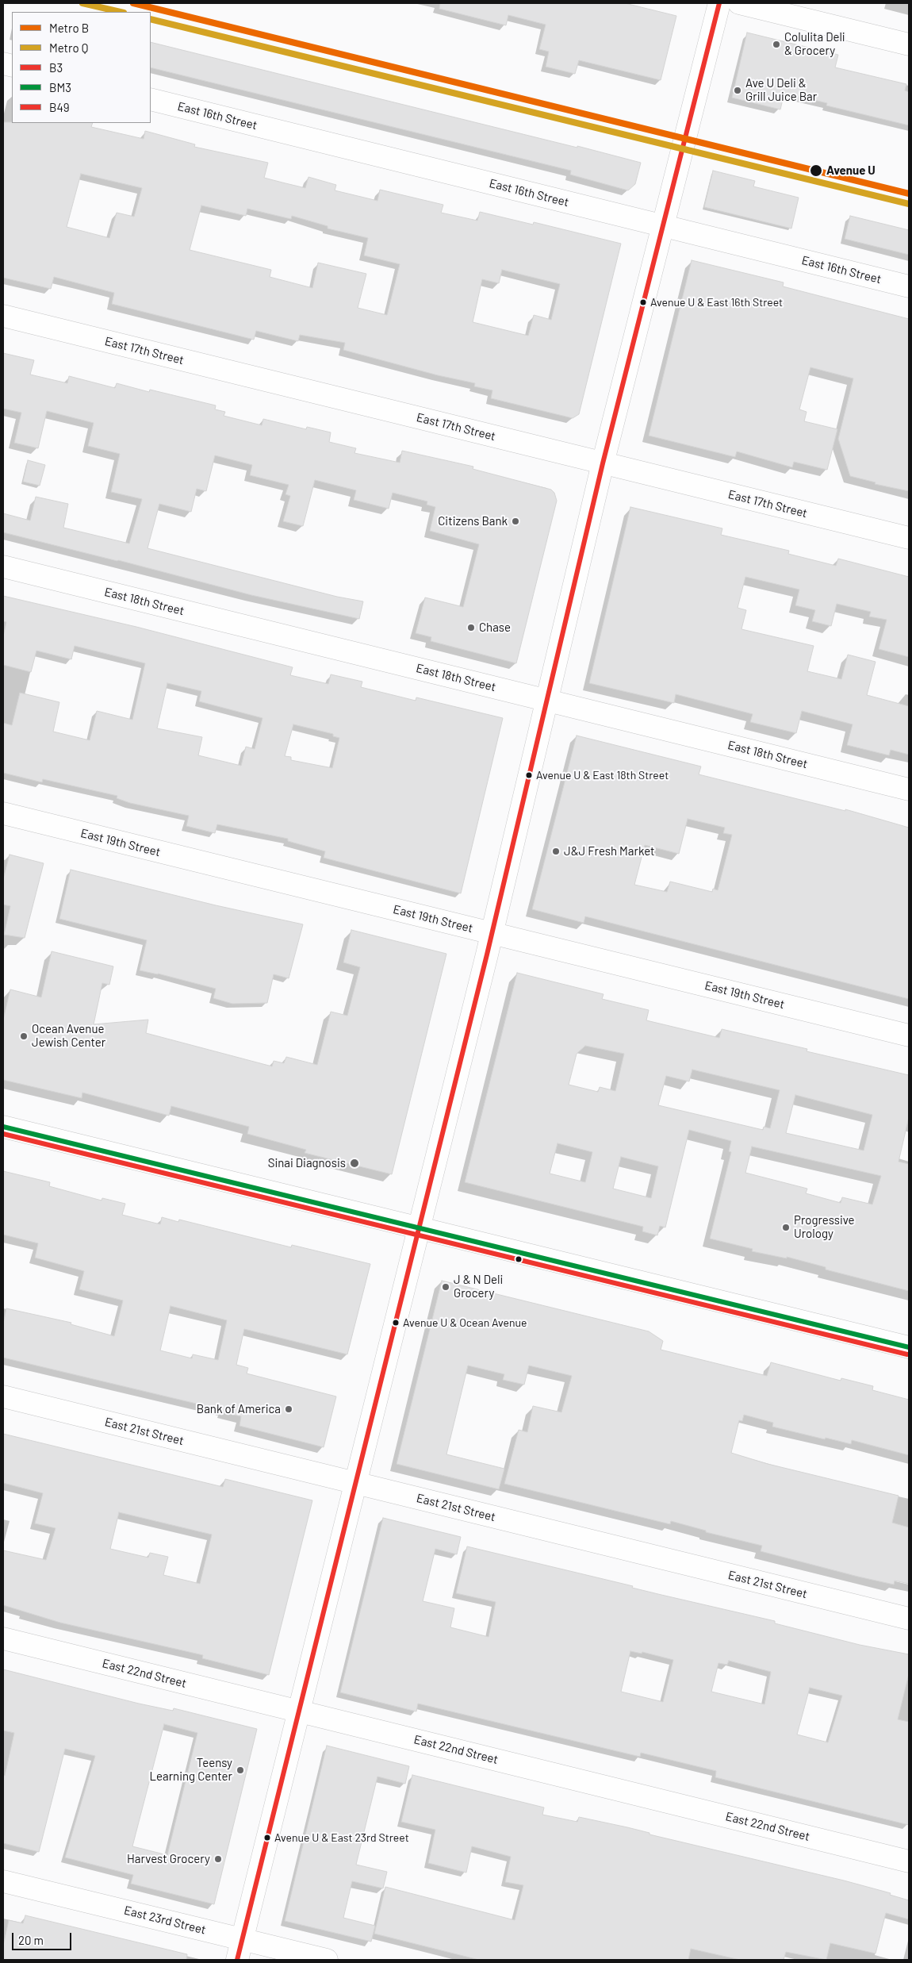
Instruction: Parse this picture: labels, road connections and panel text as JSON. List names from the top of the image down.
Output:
{
  "streets": {
    "street": [
      "East 16th Street",
      "East 17th Street",
      "East 18th Street",
      "East 19th Street",
      "East 21st Street",
      "East 22nd Street",
      "East 23rd Street"
    ]
  },
  "places": [
    "Colulita Deli & Grocery",
    "Ave U Deli & Grill Juice Bar",
    "Avenue U",
    "Avenue U & East 16th Street",
    "Citizens Bank",
    "Chase",
    "Avenue U & East 18th Street",
    "J&J Fresh Market",
    "Ocean Avenue Jewish Center",
    "Sinai Diagnosis",
    "Progressive Urology",
    "J & N Deli Grocery",
    "Avenue U & Ocean Avenue",
    "Bank of America",
    "Teensy Learning Center",
    "Avenue U & East 23rd Street",
    "Harvest Grocery"
  ],
  "lines": [
    "metro line B",
    "metro line Q",
    "transit line B3",
    "transit line BM3",
    "transit line B49"
  ],
  "legend": [
    "Metro B",
    "Metro Q",
    "B3",
    "BM3",
    "B49"
  ],
  "scale_bar": "20 m"
}
